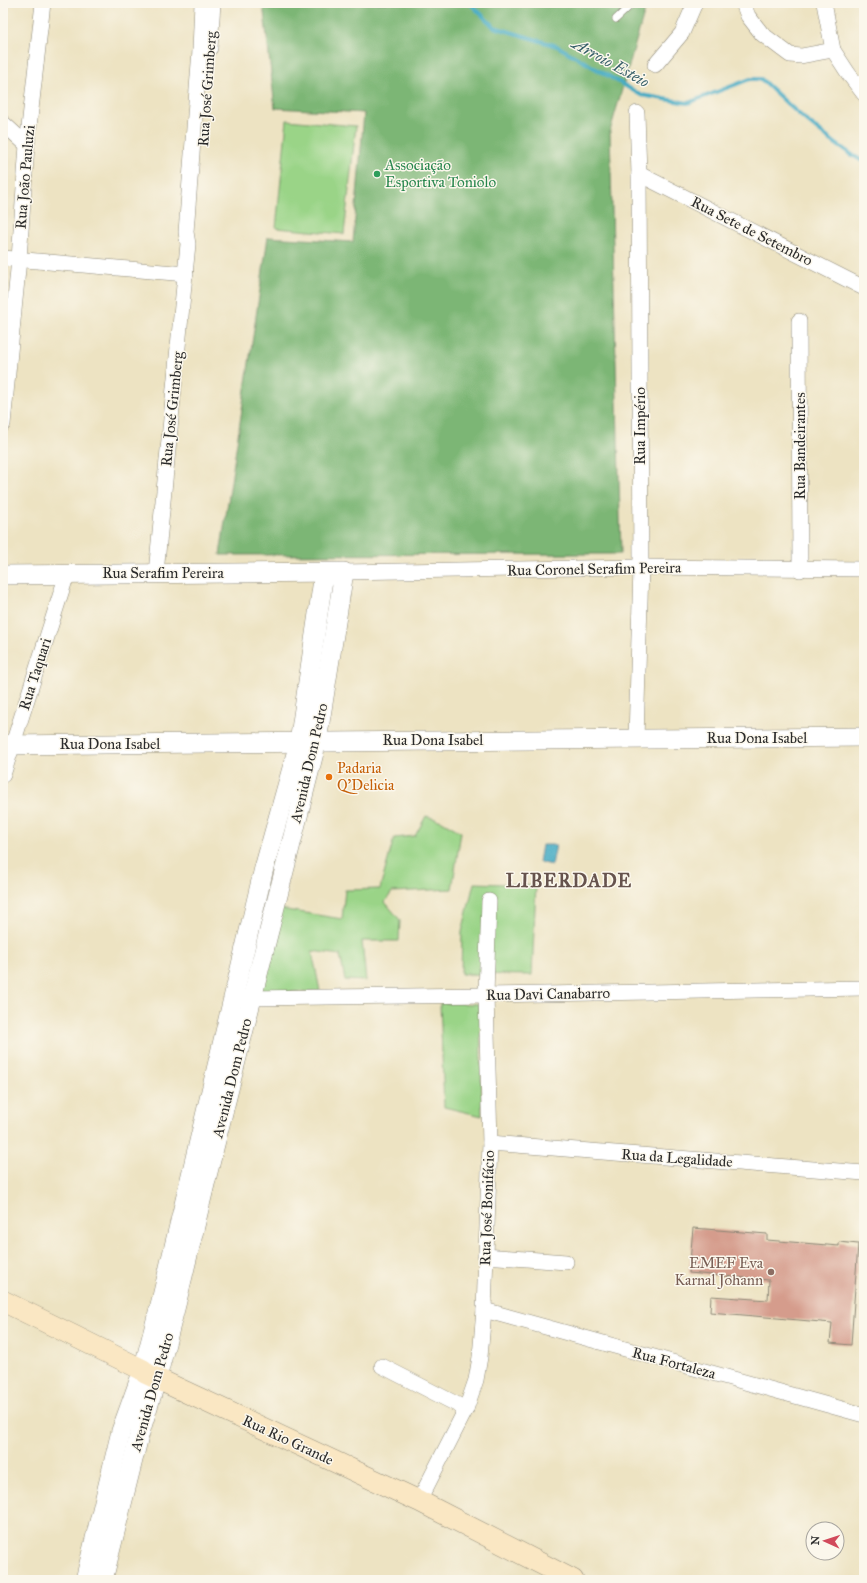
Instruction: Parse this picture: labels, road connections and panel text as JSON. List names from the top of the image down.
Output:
{
  "streets": {
    "main road": ["Rua Rio Grande"],
    "street": [
      "Rua José Grimberg",
      "Rua João Pauluzi",
      "Rua Sete de Setembro",
      "Rua Império",
      "Rua Bandeirantes",
      "Rua Coronel Serafim Pereira",
      "Rua Serafim Pereira",
      "Rua Taquari",
      "Rua Dona Isabel",
      "Avenida Dom Pedro",
      "Rua Davi Canabarro",
      "Rua da Legalidade",
      "Rua José Bonifácio",
      "Rua Fortaleza"
    ]
  },
  "crossings": [
    ["Rua José Grimberg", "Rua Serafim Pereira"],
    ["Rua Sete de Setembro", "Rua Império"],
    ["Rua Império", "Rua Coronel Serafim Pereira"],
    ["Rua Império", "Rua Dona Isabel"],
    ["Rua Bandeirantes", "Rua Coronel Serafim Pereira"],
    ["Rua Coronel Serafim Pereira", "Rua Serafim Pereira"],
    ["Rua Coronel Serafim Pereira", "Avenida Dom Pedro"],
    ["Rua Serafim Pereira", "Rua Taquari"],
    ["Rua Serafim Pereira", "Avenida Dom Pedro"],
    ["Rua Taquari", "Rua Dona Isabel"],
    ["Rua Dona Isabel", "Avenida Dom Pedro"],
    ["Avenida Dom Pedro", "Rua Davi Canabarro"],
    ["Avenida Dom Pedro", "Rua Rio Grande"],
    ["Rua Davi Canabarro", "Rua José Bonifácio"],
    ["Rua da Legalidade", "Rua José Bonifácio"],
    ["Rua José Bonifácio", "Rua Fortaleza"],
    ["Rua José Bonifácio", "Rua Rio Grande"]
  ],
  "districts": ["LIBERDADE"],
  "water": ["Arroio Esteio"],
  "places": ["Associação Esportiva Toniolo", "Padaria Q'Delicia", "EMEF Eva Karnal Johann"],
  "north": "left"
}
